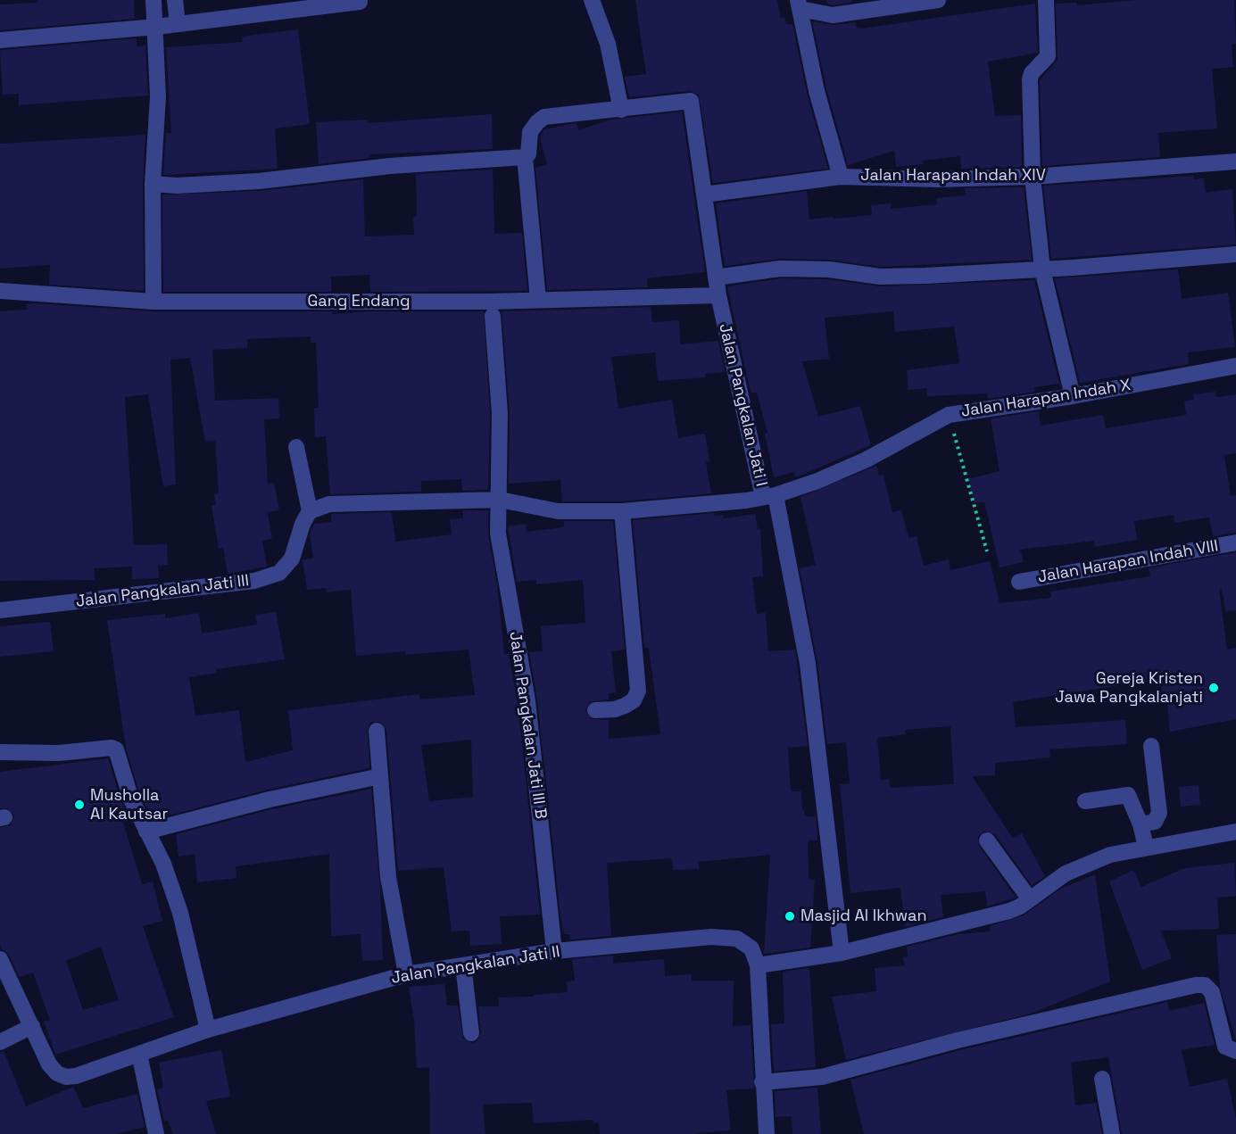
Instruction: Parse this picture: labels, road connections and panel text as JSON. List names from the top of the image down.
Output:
{
  "streets": {
    "street": [
      "Jalan Harapan Indah XIV",
      "Gang Endang",
      "Jalan Harapan Indah X",
      "Jalan Pangkalan Jati I",
      "Jalan Harapan Indah VIII",
      "Jalan Pangkalan Jati III",
      "Jalan Pangkalan Jati III B",
      "Jalan Pangkalan Jati II"
    ]
  },
  "crossings": [
    ["Jalan Harapan Indah XIV", "Jalan Pangkalan Jati I"],
    ["Gang Endang", "Jalan Pangkalan Jati I"],
    ["Jalan Harapan Indah X", "Jalan Pangkalan Jati I"],
    ["Jalan Pangkalan Jati III B", "Jalan Pangkalan Jati II"]
  ],
  "places": ["Gereja Kristen Jawa Pangkalanjati", "Musholla Al Kautsar", "Masjid Al Ikhwan"]
}
